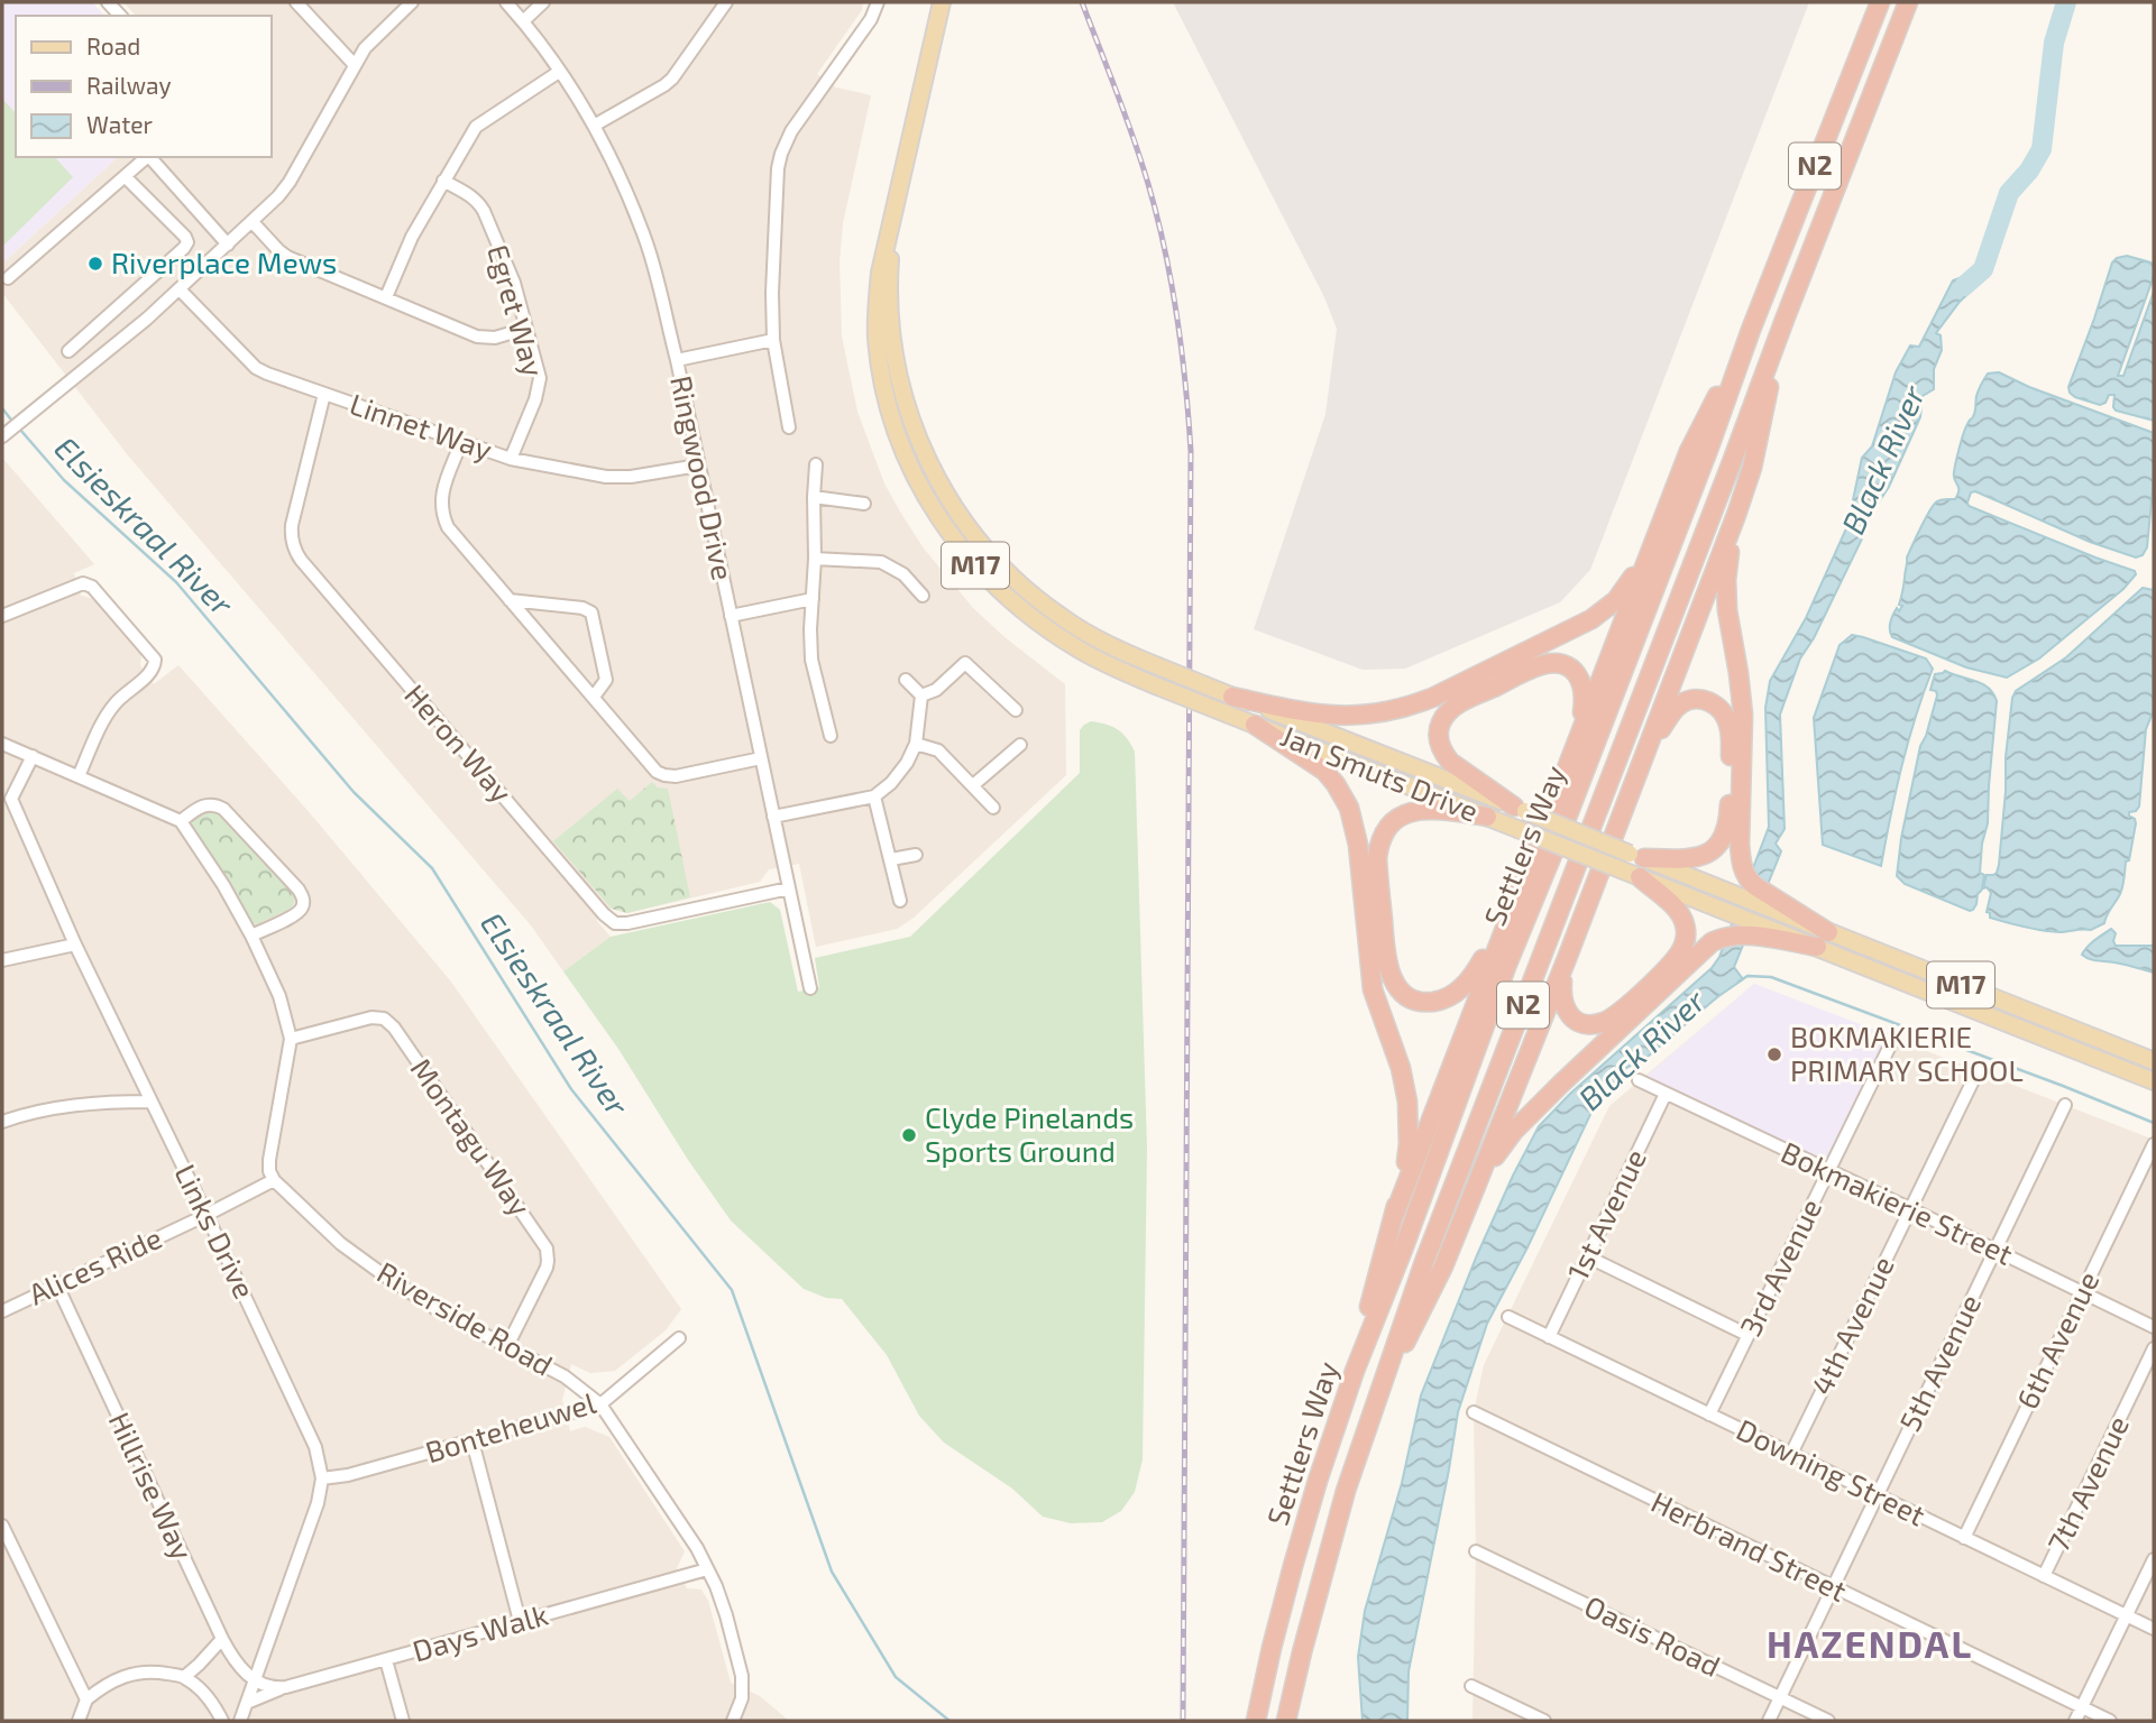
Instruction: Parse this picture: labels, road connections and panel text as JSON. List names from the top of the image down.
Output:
{
  "streets": {
    "highway": ["N2", "Settlers Way"],
    "main road": ["M17", "Jan Smuts Drive"],
    "street": [
      "Egret Way",
      "Linnet Way",
      "Ringwood Drive",
      "Heron Way",
      "Montagu Way",
      "Bokmakierie Street",
      "1st Avenue",
      "Links Drive",
      "Alices Ride",
      "3rd Avenue",
      "Riverside Road",
      "4th Avenue",
      "6th Avenue",
      "5th Avenue",
      "Bonteheuwel",
      "Downing Street",
      "7th Avenue",
      "Hillrise Way",
      "Herbrand Street",
      "Days Walk",
      "Oasis Road"
    ]
  },
  "crossings": [
    ["Egret Way", "Linnet Way"],
    ["Linnet Way", "Ringwood Drive"],
    ["Linnet Way", "Heron Way"],
    ["Ringwood Drive", "Heron Way"],
    ["Montagu Way", "Riverside Road"],
    ["Bokmakierie Street", "1st Avenue"],
    ["Bokmakierie Street", "3rd Avenue"],
    ["Bokmakierie Street", "4th Avenue"],
    ["Bokmakierie Street", "6th Avenue"],
    ["Bokmakierie Street", "5th Avenue"],
    ["1st Avenue", "Downing Street"],
    ["Links Drive", "Alices Ride"],
    ["Links Drive", "Bonteheuwel"],
    ["Links Drive", "Hillrise Way"],
    ["Links Drive", "Days Walk"],
    ["Alices Ride", "Riverside Road"],
    ["Alices Ride", "Hillrise Way"],
    ["3rd Avenue", "Downing Street"],
    ["Riverside Road", "Bonteheuwel"],
    ["Riverside Road", "Days Walk"],
    ["4th Avenue", "Downing Street"],
    ["6th Avenue", "Downing Street"],
    ["5th Avenue", "Downing Street"],
    ["5th Avenue", "Herbrand Street"],
    ["5th Avenue", "Oasis Road"],
    ["Downing Street", "7th Avenue"],
    ["Hillrise Way", "Days Walk"]
  ],
  "districts": ["HAZENDAL"],
  "water": ["Black River", "Elsieskraal River"],
  "places": ["Riverplace Mews", "BOKMAKIERIE PRIMARY SCHOOL", "Clyde Pinelands Sports Ground"],
  "legend": ["Road", "Railway", "Water"]
}
